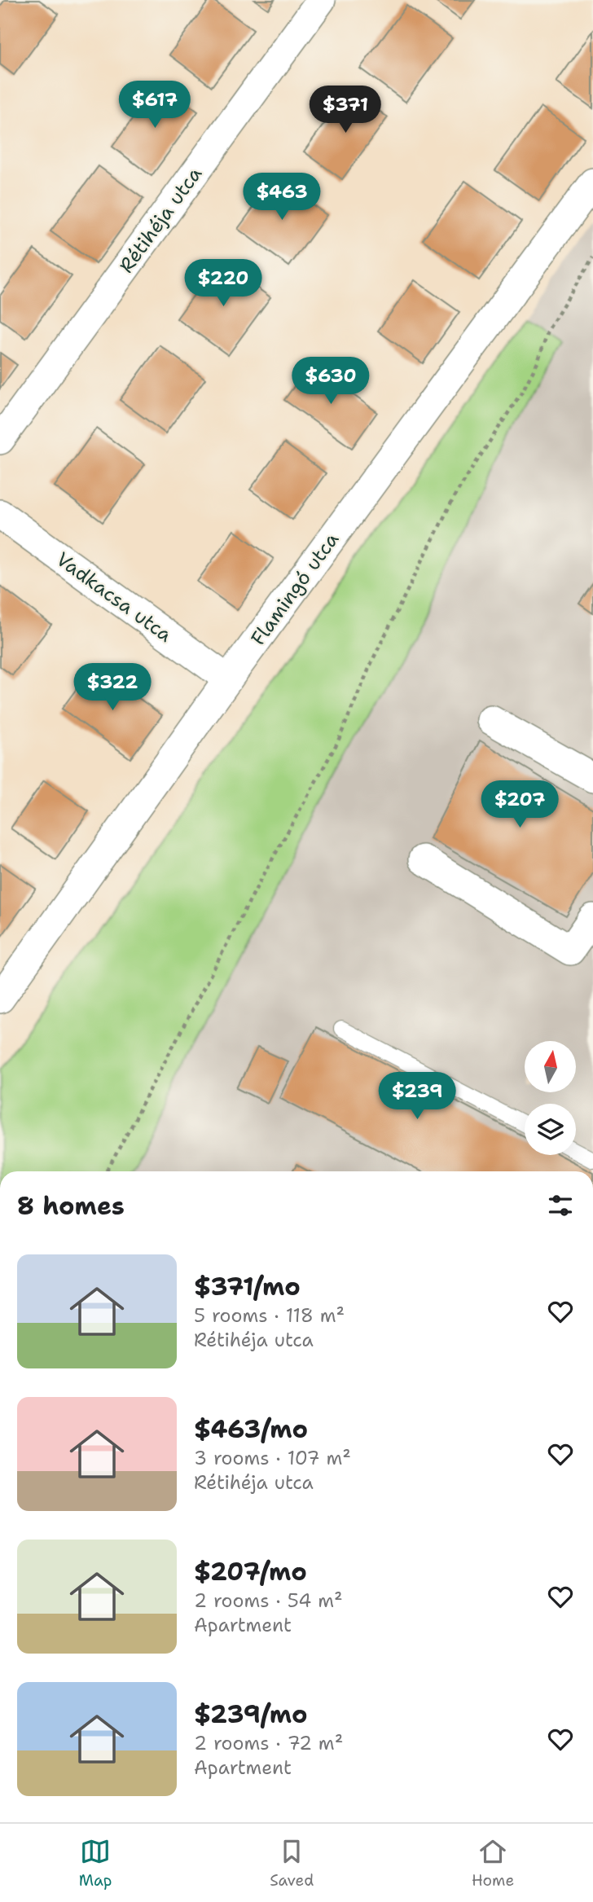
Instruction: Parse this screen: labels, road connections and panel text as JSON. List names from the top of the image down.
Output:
{
  "streets": {
    "street": ["Rétihéja utca", "Flamingó utca", "Vadkacsa utca"]
  },
  "crossings": [
    ["Flamingó utca", "Vadkacsa utca"]
  ],
  "north": "top",
  "page": {
    "price": [
      "$617",
      "$371",
      "$463",
      "$220",
      "$630",
      "$322",
      "$207",
      "$239"
    ],
    "heading": "8 homes",
    "list": [
      {
        "name": "$371/mo",
        "note": "5 rooms · 118 m² · Rétihéja utca"
      },
      {
        "name": "$463/mo",
        "note": "3 rooms · 107 m² · Rétihéja utca"
      },
      {
        "name": "$207/mo",
        "note": "2 rooms · 54 m² · Apartment"
      },
      {
        "name": "$239/mo",
        "note": "2 rooms · 72 m² · Apartment"
      }
    ],
    "tabs": ["Map", "Saved", "Home"]
  }
}
